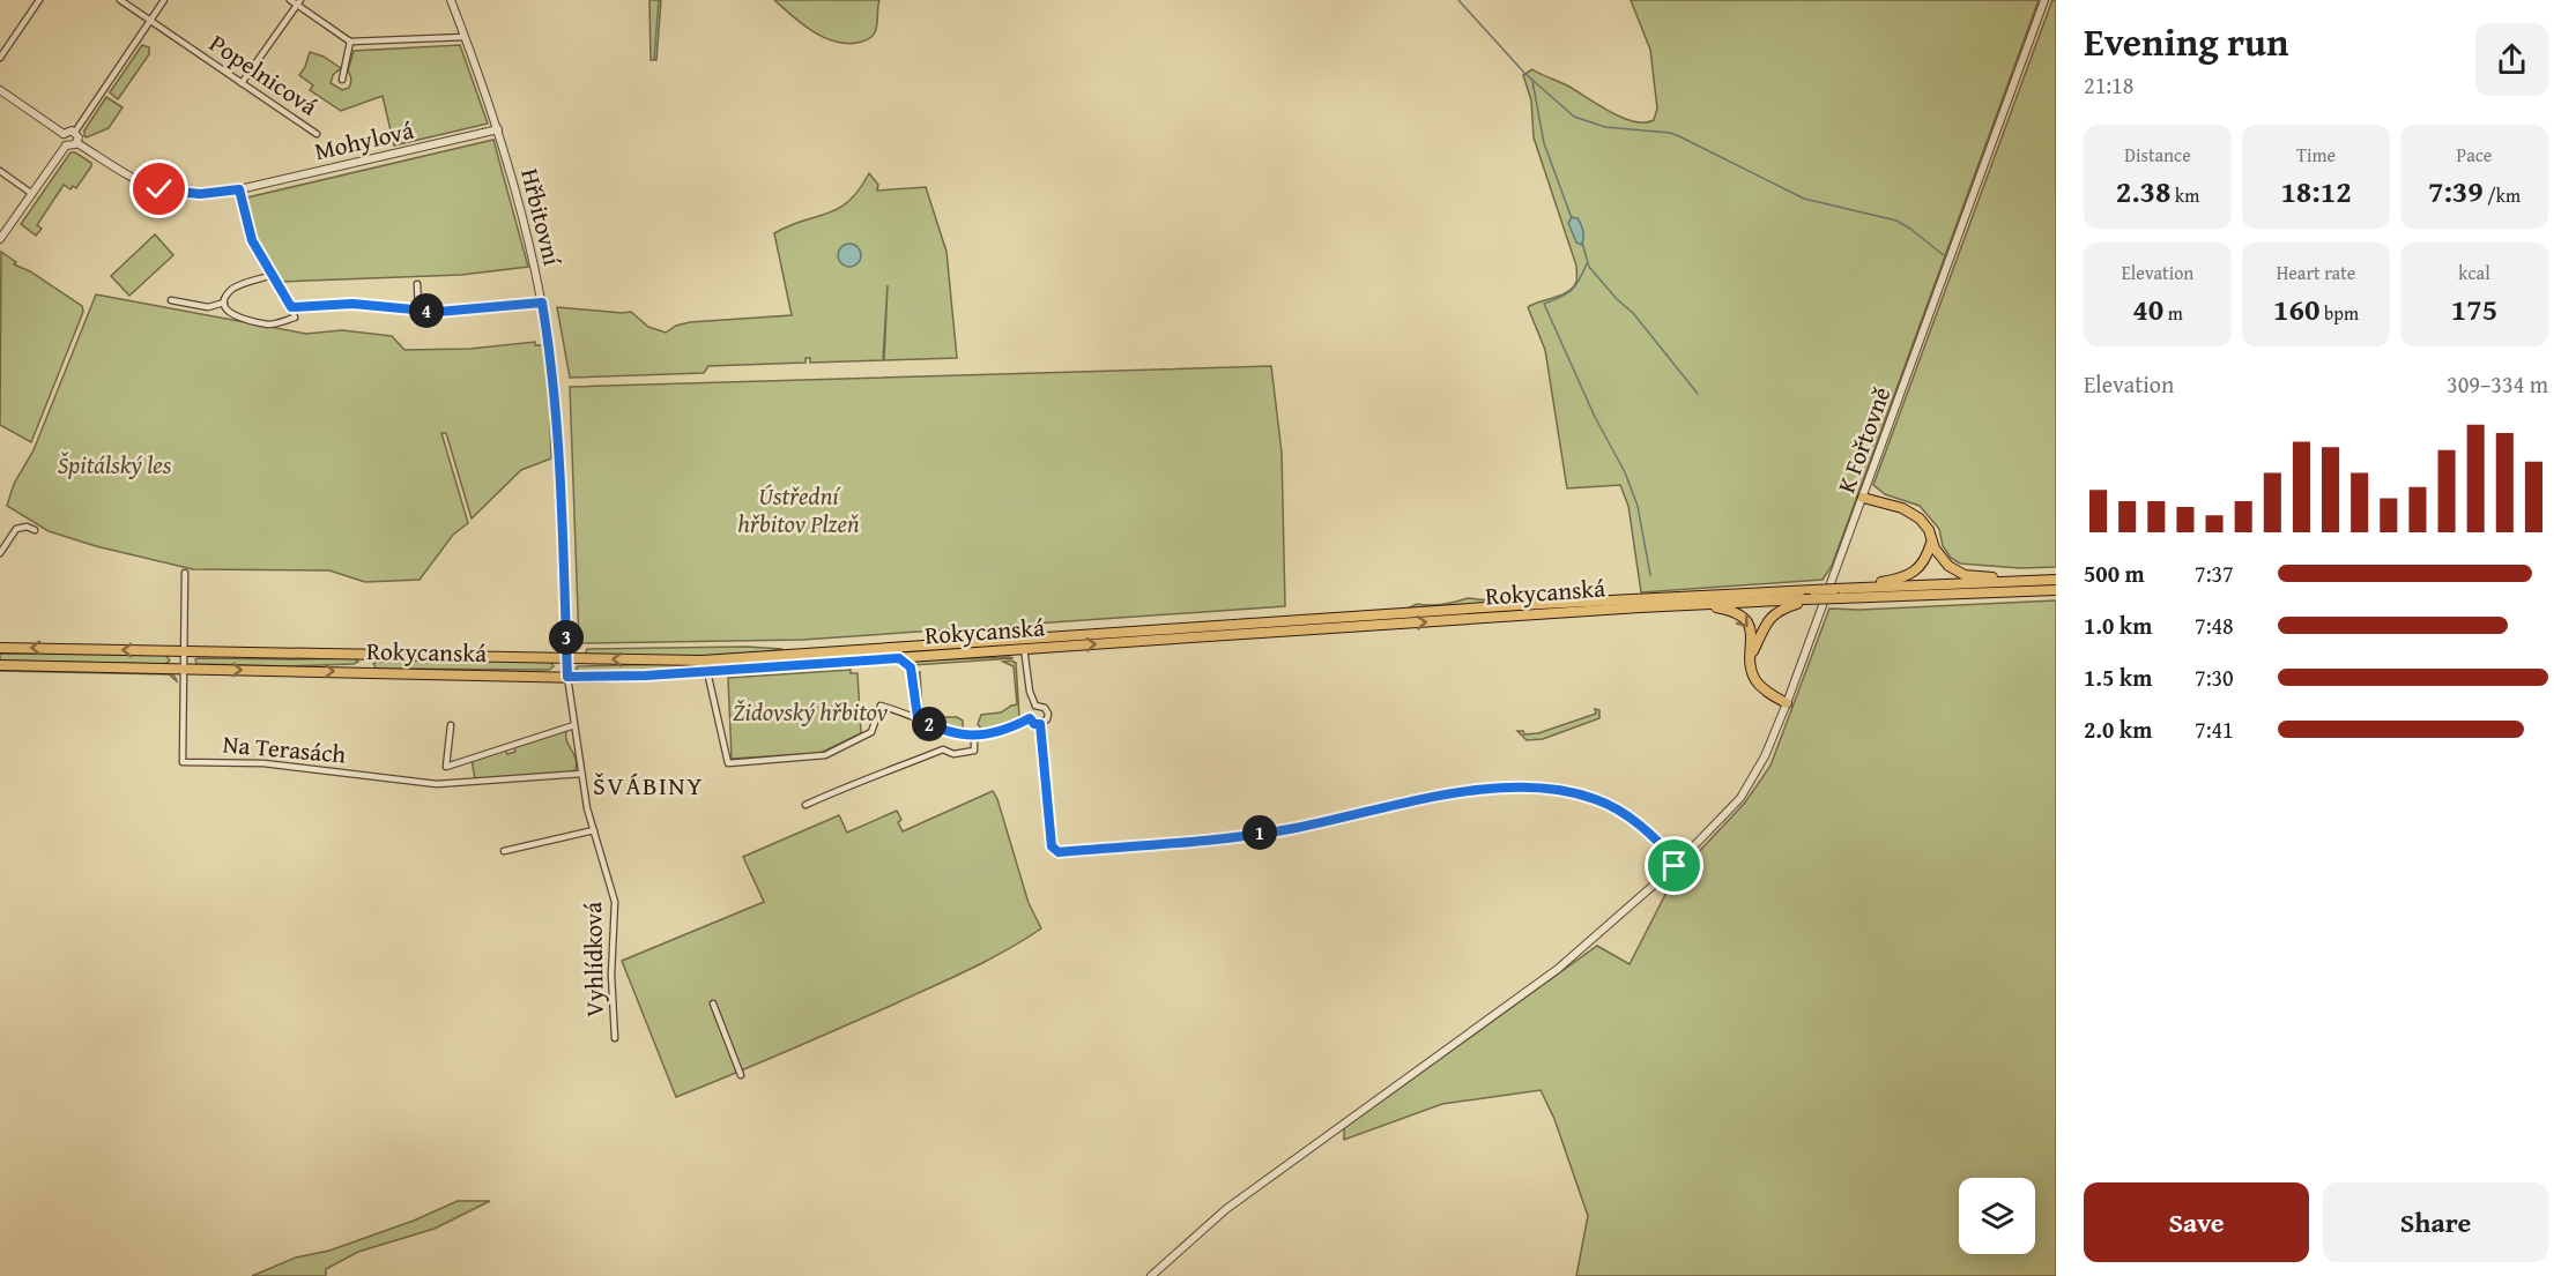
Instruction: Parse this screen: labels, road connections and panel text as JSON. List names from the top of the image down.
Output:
{
  "streets": {
    "highway": ["Rokycanská"],
    "street": [
      "Popelnicová",
      "Mohylová",
      "Hřbitovní",
      "K Fořtovně",
      "Na Terasách",
      "Vyhlídková"
    ]
  },
  "crossings": [
    ["Mohylová", "Hřbitovní"],
    ["Hřbitovní", "Rokycanská"],
    ["Hřbitovní", "Vyhlídková"],
    ["Rokycanská", "Na Terasách"],
    ["Rokycanská", "Vyhlídková"],
    ["Na Terasách", "Vyhlídková"]
  ],
  "districts": ["ŠVÁBINY"],
  "parks": ["Špitálský les", "Ústřední hřbitov Plzeň", "Židovský hřbitov"],
  "page": {
    "heading": ["Evening run", "21:18"],
    "stats": [
      ["Distance", "2.38 km"],
      ["Time", "18:12"],
      ["Pace", "7:39 /km"],
      ["Elevation", "40 m"],
      ["Heart rate", "160 bpm"],
      ["kcal", "175"]
    ],
    "pins": [
      "4",
      "3",
      "2",
      "1"
    ],
    "chart": ["Elevation", "309–334 m"],
    "list": [
      {
        "name": "500 m",
        "note": "7:37"
      },
      {
        "name": "1.0 km",
        "note": "7:48"
      },
      {
        "name": "1.5 km",
        "note": "7:30"
      },
      {
        "name": "2.0 km",
        "note": "7:41"
      }
    ],
    "buttons": ["Save", "Share"]
  }
}
